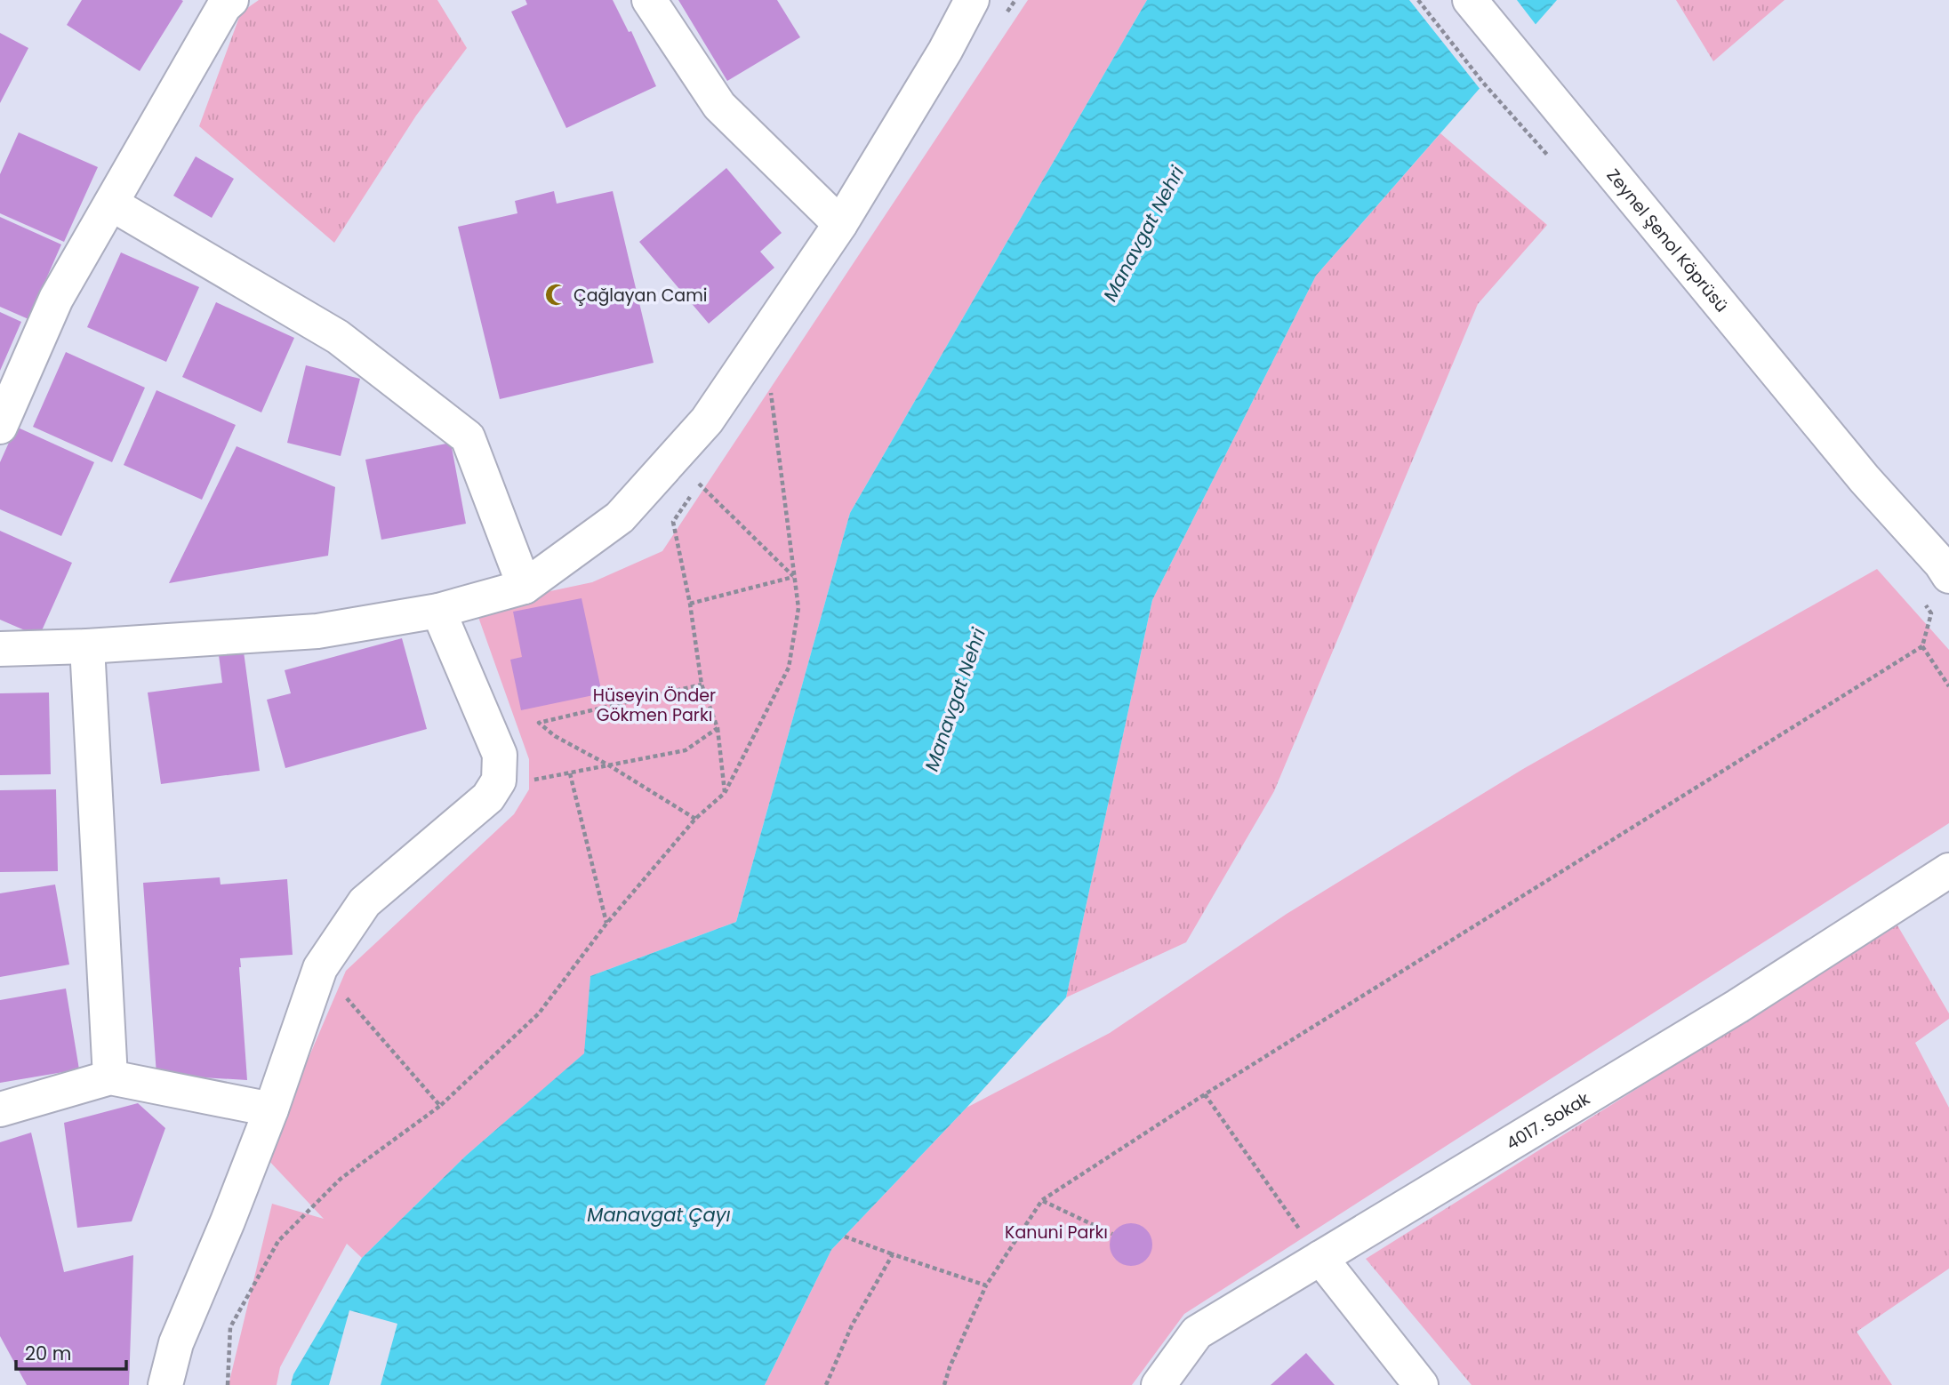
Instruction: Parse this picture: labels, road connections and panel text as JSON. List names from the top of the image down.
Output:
{
  "streets": {
    "street": ["Zeynel Şenol Köprüsü", "4017. Sokak"]
  },
  "water": ["Manavgat Nehri", "Manavgat Çayı"],
  "parks": ["Hüseyin Önder Gökmen Parkı", "Kanuni Parkı"],
  "places": {
    "mosque": ["Çağlayan Cami"]
  },
  "scale_bar": "20 m"
}
